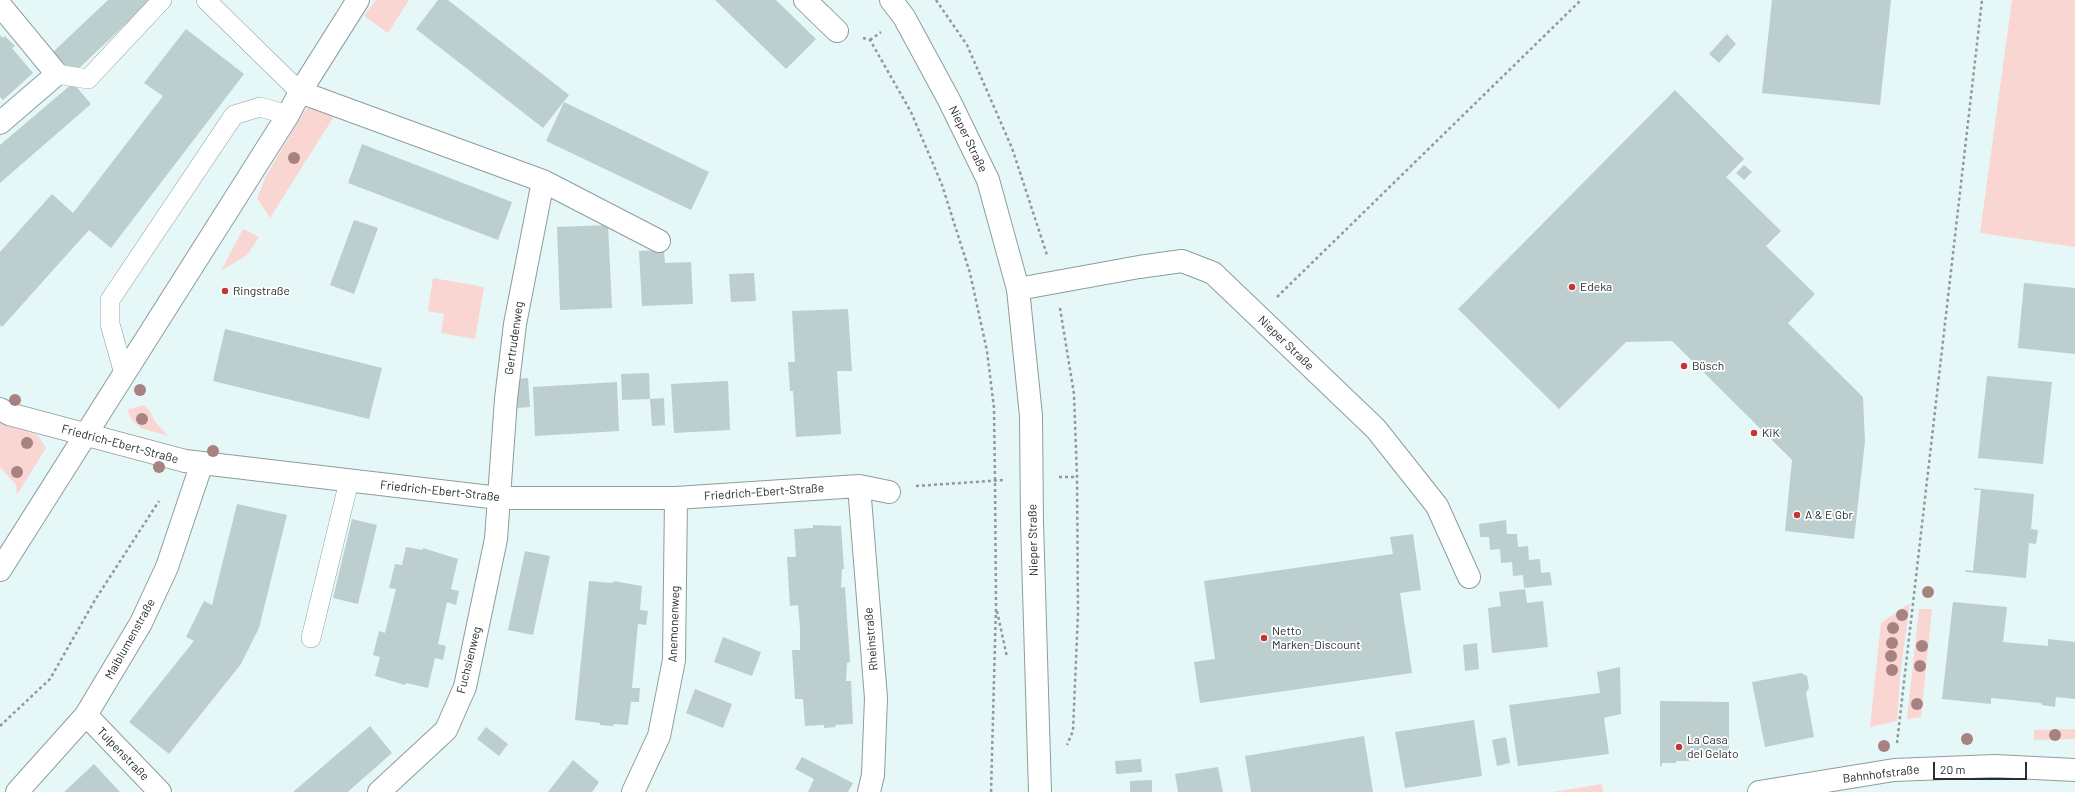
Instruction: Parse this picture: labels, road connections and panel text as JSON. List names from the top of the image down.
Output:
{
  "streets": {
    "street": [
      "Nieper Straße",
      "Gertrudenweg",
      "Friedrich-Ebert-Straße",
      "Anemonenweg",
      "Maiblumenstraße",
      "Rheinstraße",
      "Fuchsienweg",
      "Tulpenstraße",
      "Bahnhofstraße"
    ]
  },
  "crossings": [
    ["Gertrudenweg", "Friedrich-Ebert-Straße"],
    ["Gertrudenweg", "Fuchsienweg"],
    ["Friedrich-Ebert-Straße", "Anemonenweg"],
    ["Friedrich-Ebert-Straße", "Maiblumenstraße"],
    ["Friedrich-Ebert-Straße", "Rheinstraße"],
    ["Friedrich-Ebert-Straße", "Fuchsienweg"],
    ["Maiblumenstraße", "Tulpenstraße"]
  ],
  "places": [
    "Edeka",
    "Ringstraße",
    "Büsch",
    "KiK",
    "A & E Gbr",
    "Netto Marken-Discount",
    "La Casa del Gelato"
  ],
  "scale_bar": "20 m"
}
